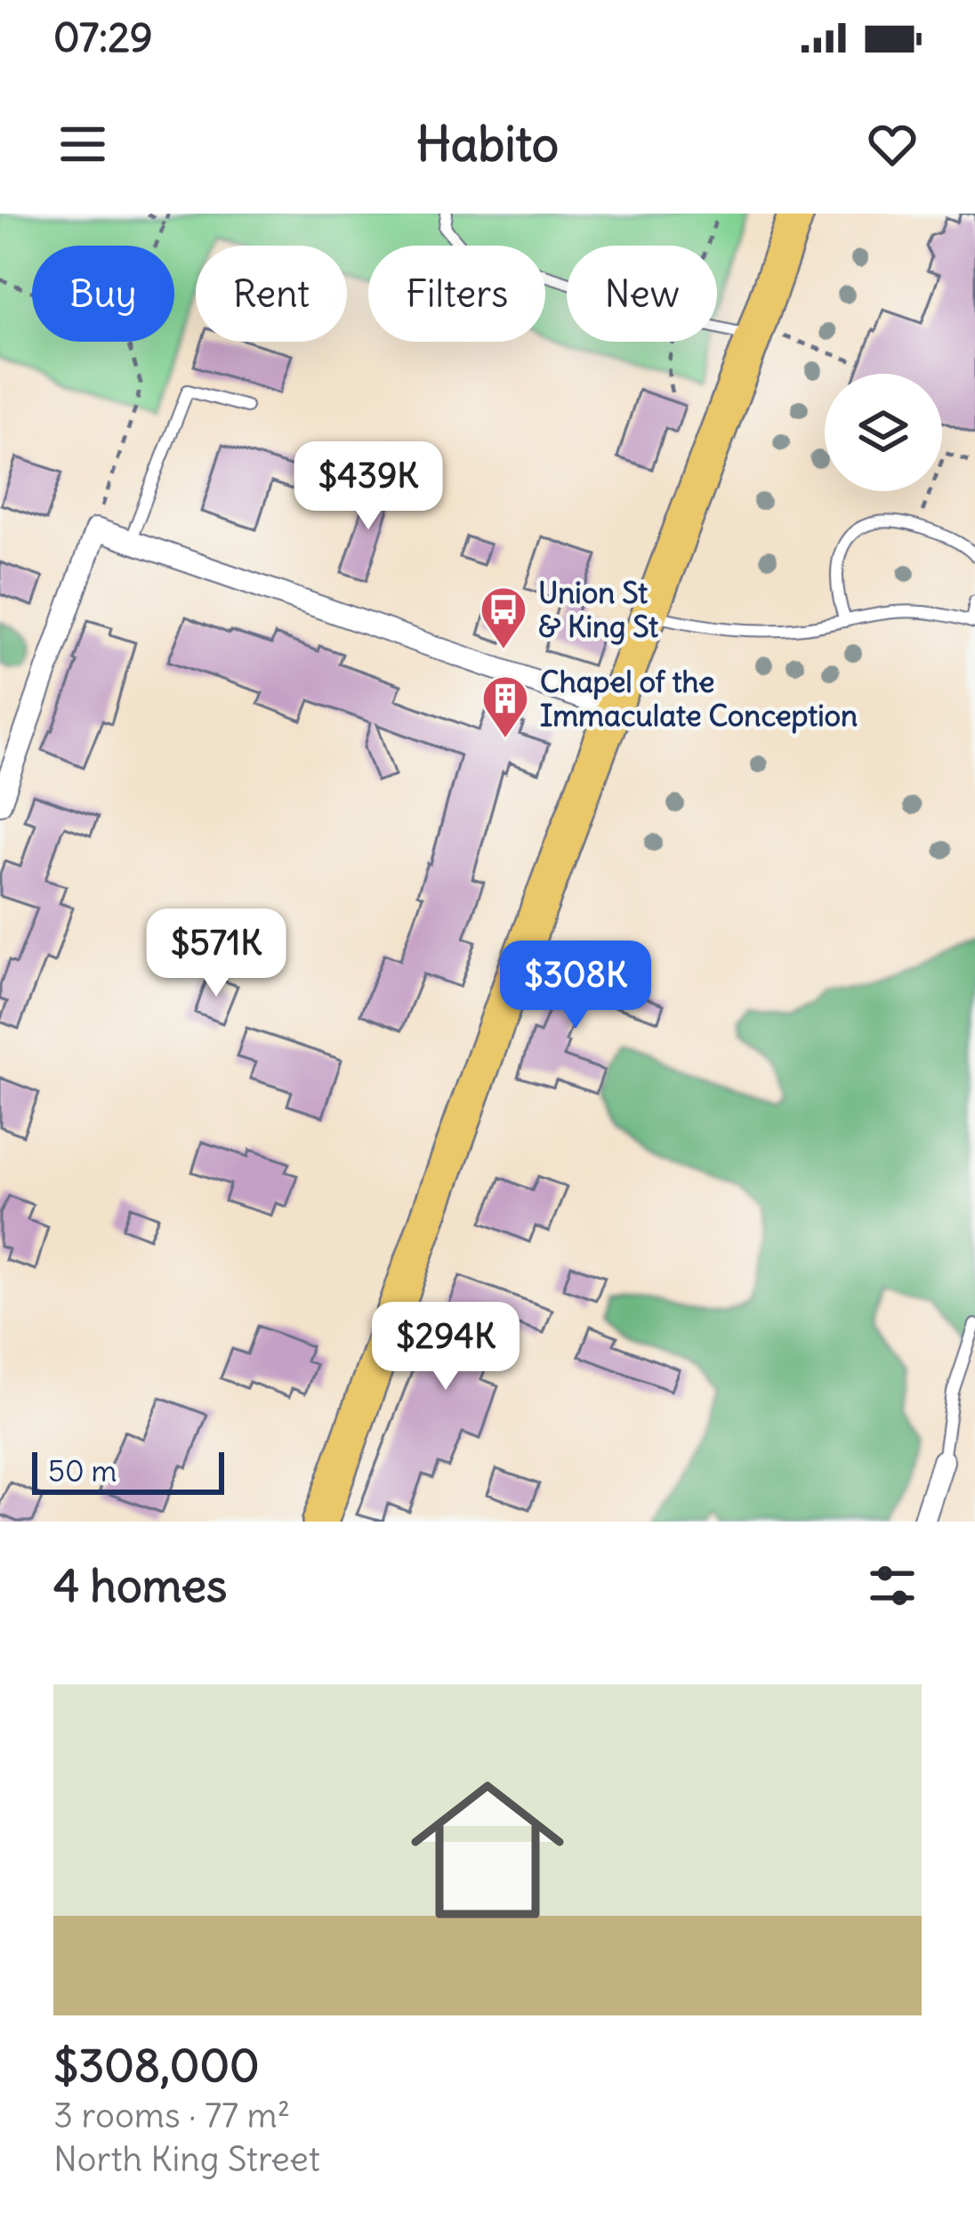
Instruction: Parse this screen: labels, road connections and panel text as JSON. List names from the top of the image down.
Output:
{
  "places": {
    "bus stop": ["Union St & King St"],
    "building": ["Chapel of the Immaculate Conception"]
  },
  "scale_bar": "50 m",
  "page": {
    "status": "07:29",
    "header": "Habito",
    "chip": [
      "Buy",
      "Rent",
      "Filters",
      "New"
    ],
    "price": [
      "$439K",
      "$571K",
      "$308K",
      "$294K"
    ],
    "scale": "50 m",
    "heading": "4 homes",
    "list": [
      {
        "name": "$308,000",
        "note": "3 rooms · 77 m² · North King Street"
      }
    ]
  }
}
